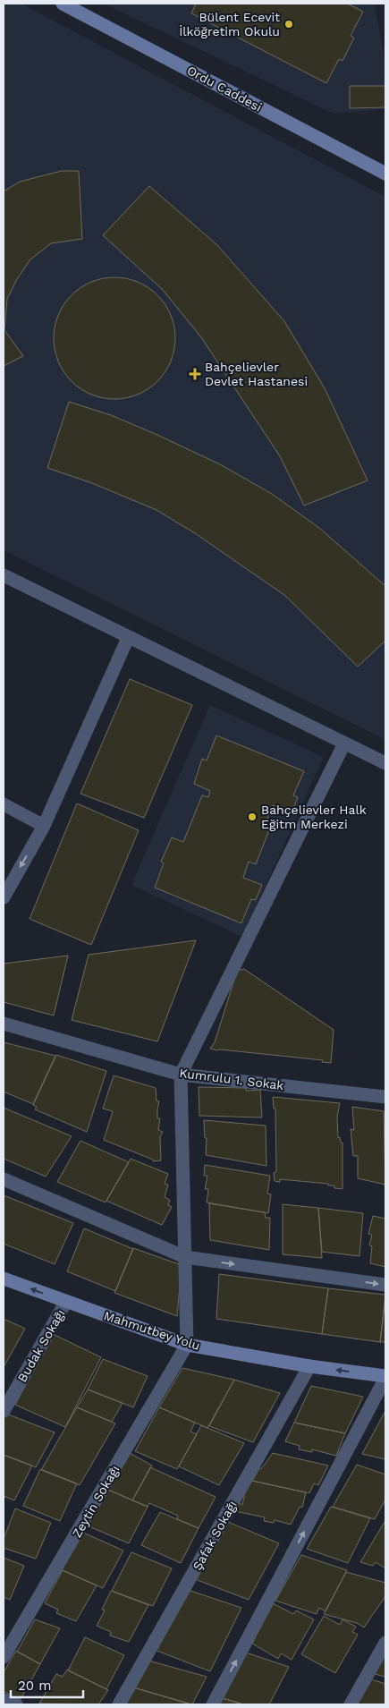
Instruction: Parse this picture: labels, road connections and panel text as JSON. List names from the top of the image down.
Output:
{
  "streets": {
    "main road": ["Ordu Caddesi", "Mahmutbey Yolu"],
    "street": [
      "Kumrulu 1. Sokak",
      "Budak Sokağı",
      "Zeytin Sokağı",
      "Şafak Sokağı"
    ]
  },
  "crossings": [
    ["Mahmutbey Yolu", "Budak Sokağı"],
    ["Mahmutbey Yolu", "Zeytin Sokağı"],
    ["Mahmutbey Yolu", "Şafak Sokağı"]
  ],
  "one_way": ["Mahmutbey Yolu"],
  "places": {
    "other": ["Bülent Ecevit İlköğretim Okulu", "Bahçelievler Halk Eğitm Merkezi"],
    "health": ["Bahçelievler Devlet Hastanesi"]
  },
  "scale_bar": "20 m"
}
